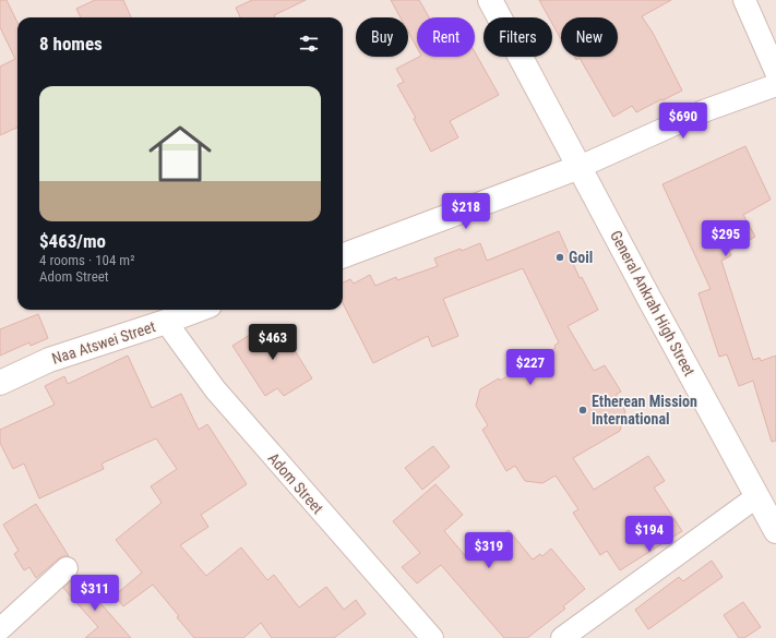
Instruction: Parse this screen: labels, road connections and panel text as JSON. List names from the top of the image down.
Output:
{
  "streets": {
    "main road": ["General Ankrah High Street", "Naa Atswei Street"],
    "street": ["Adom Street"]
  },
  "crossings": [
    ["Naa Atswei Street", "Adom Street"]
  ],
  "places": ["Goil", "Etherean Mission International"],
  "page": {
    "chip": [
      "Buy",
      "Rent",
      "Filters",
      "New"
    ],
    "heading": "8 homes",
    "list": [
      {
        "name": "$463/mo",
        "note": "4 rooms · 104 m² · Adom Street"
      }
    ],
    "price": [
      "$690",
      "$218",
      "$295",
      "$463",
      "$227",
      "$194",
      "$319",
      "$311"
    ]
  }
}
